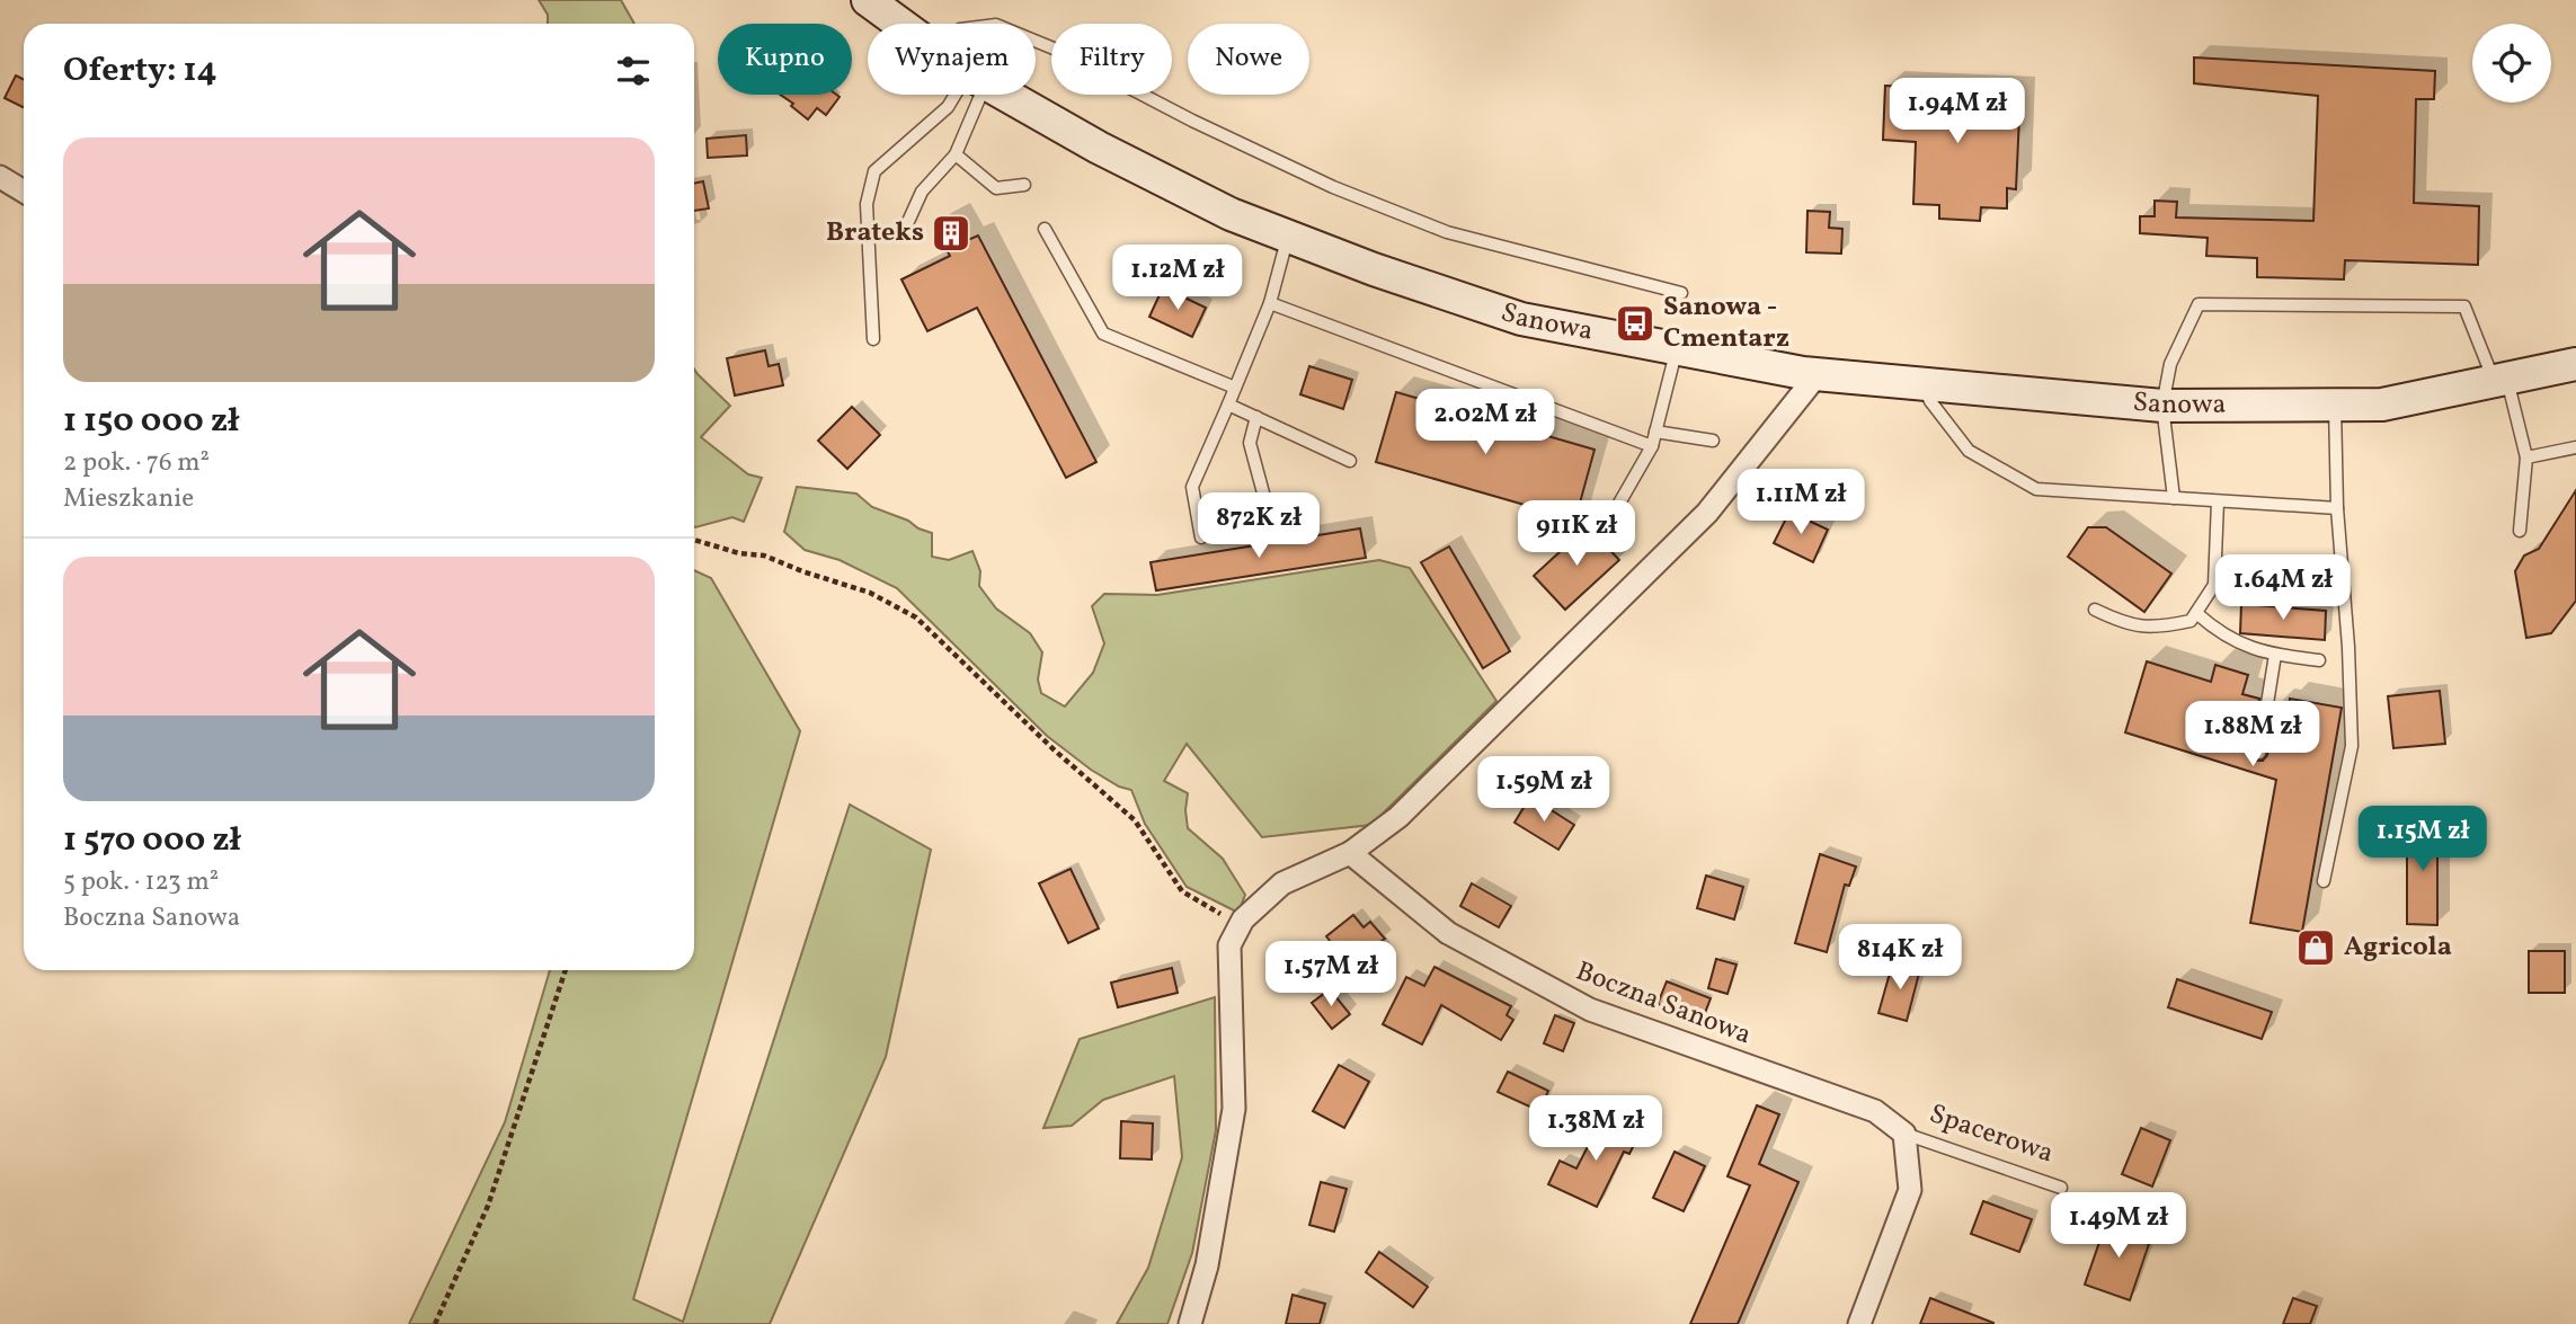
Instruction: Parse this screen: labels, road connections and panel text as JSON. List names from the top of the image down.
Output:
{
  "streets": {
    "main road": ["Sanowa"],
    "street": ["Boczna Sanowa", "Spacerowa"]
  },
  "crossings": [
    ["Boczna Sanowa", "Spacerowa"]
  ],
  "places": {
    "building": ["Brateks"],
    "bus stop": ["Sanowa - Cmentarz"],
    "shop": ["Agricola"]
  },
  "page": {
    "chip": [
      "Kupno",
      "Wynajem",
      "Filtry",
      "Nowe"
    ],
    "heading": "Oferty: 14",
    "price": [
      "1.94M zł",
      "1.12M zł",
      "2.02M zł",
      "1.11M zł",
      "872K zł",
      "911K zł",
      "1.64M zł",
      "1.88M zł",
      "1.59M zł",
      "1.15M zł",
      "814K zł",
      "1.57M zł",
      "1.38M zł",
      "1.49M zł"
    ],
    "list": [
      {
        "name": "1 150 000 zł",
        "note": "2 pok. · 76 m² · Mieszkanie"
      },
      {
        "name": "1 570 000 zł",
        "note": "5 pok. · 123 m² · Boczna Sanowa"
      }
    ]
  }
}
